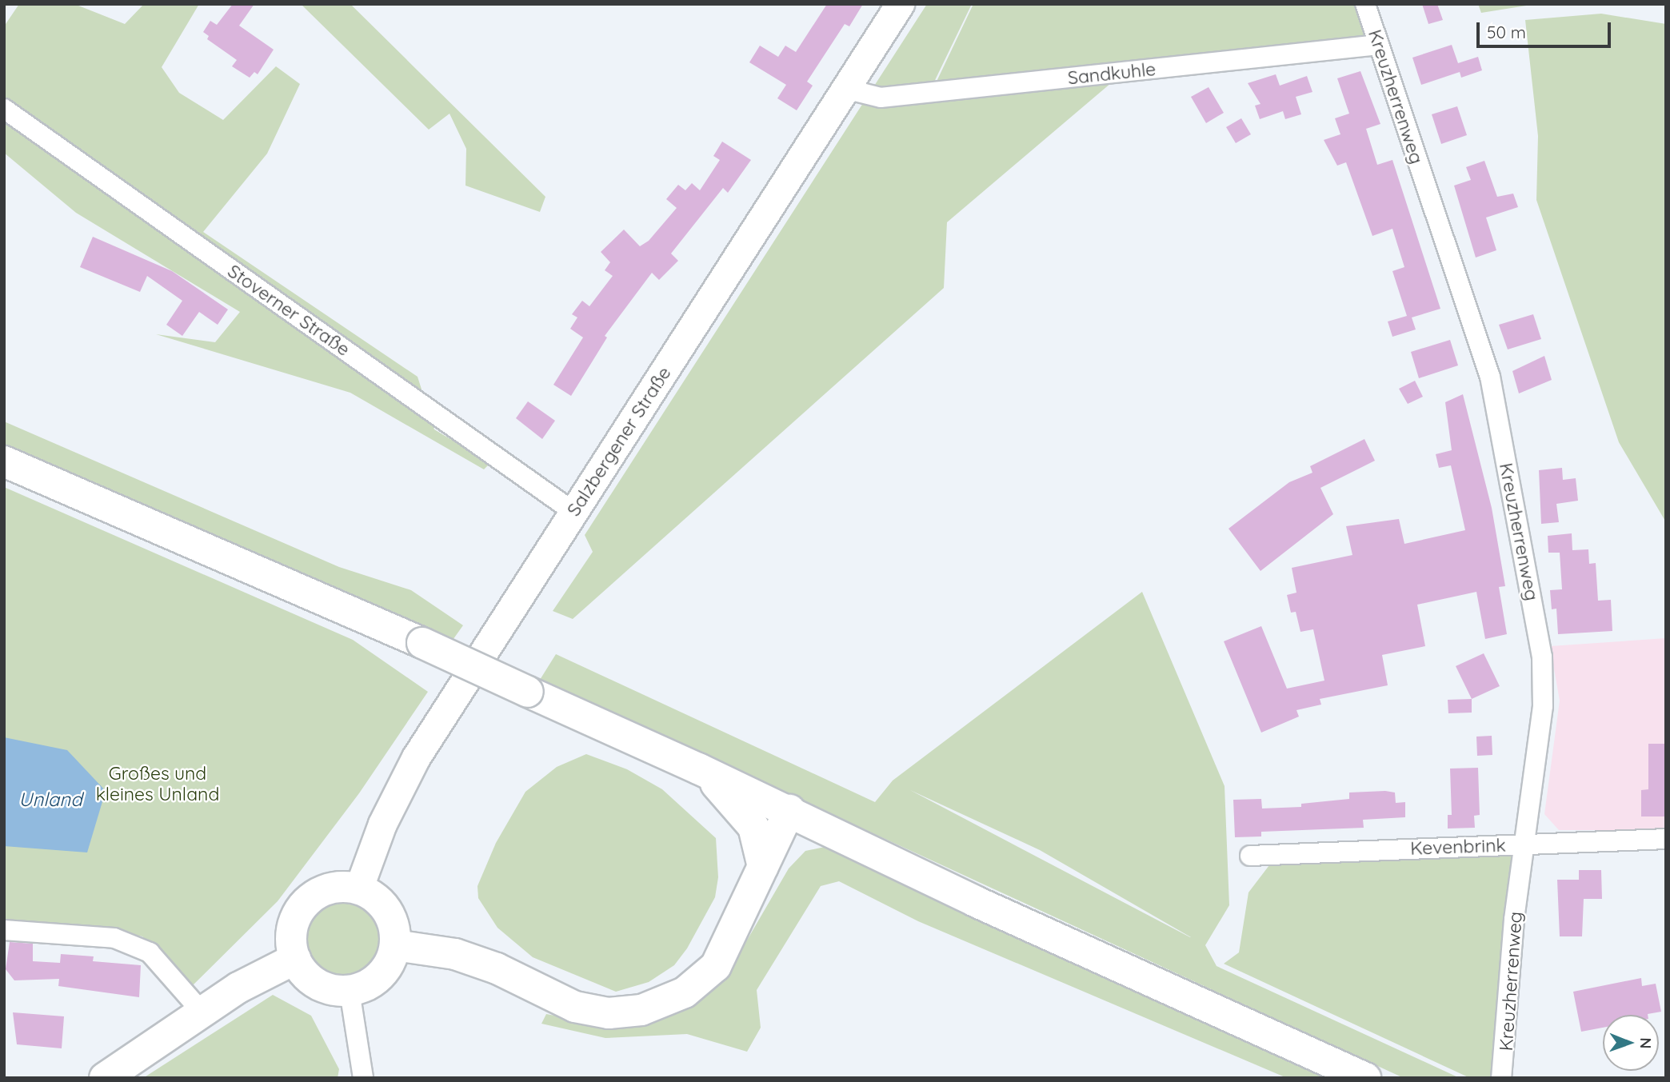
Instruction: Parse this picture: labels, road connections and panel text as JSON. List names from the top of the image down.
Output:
{
  "streets": {
    "main road": ["Salzbergener Straße"],
    "street": [
      "Sandkuhle",
      "Kreuzherrenweg",
      "Stoverner Straße",
      "Kevenbrink"
    ]
  },
  "crossings": [
    ["Sandkuhle", "Kreuzherrenweg"],
    ["Sandkuhle", "Salzbergener Straße"],
    ["Kreuzherrenweg", "Kevenbrink"],
    ["Stoverner Straße", "Salzbergener Straße"]
  ],
  "water": ["Unland"],
  "parks": ["Großes und kleines Unland"],
  "scale_bar": "50 m",
  "north": "right"
}
